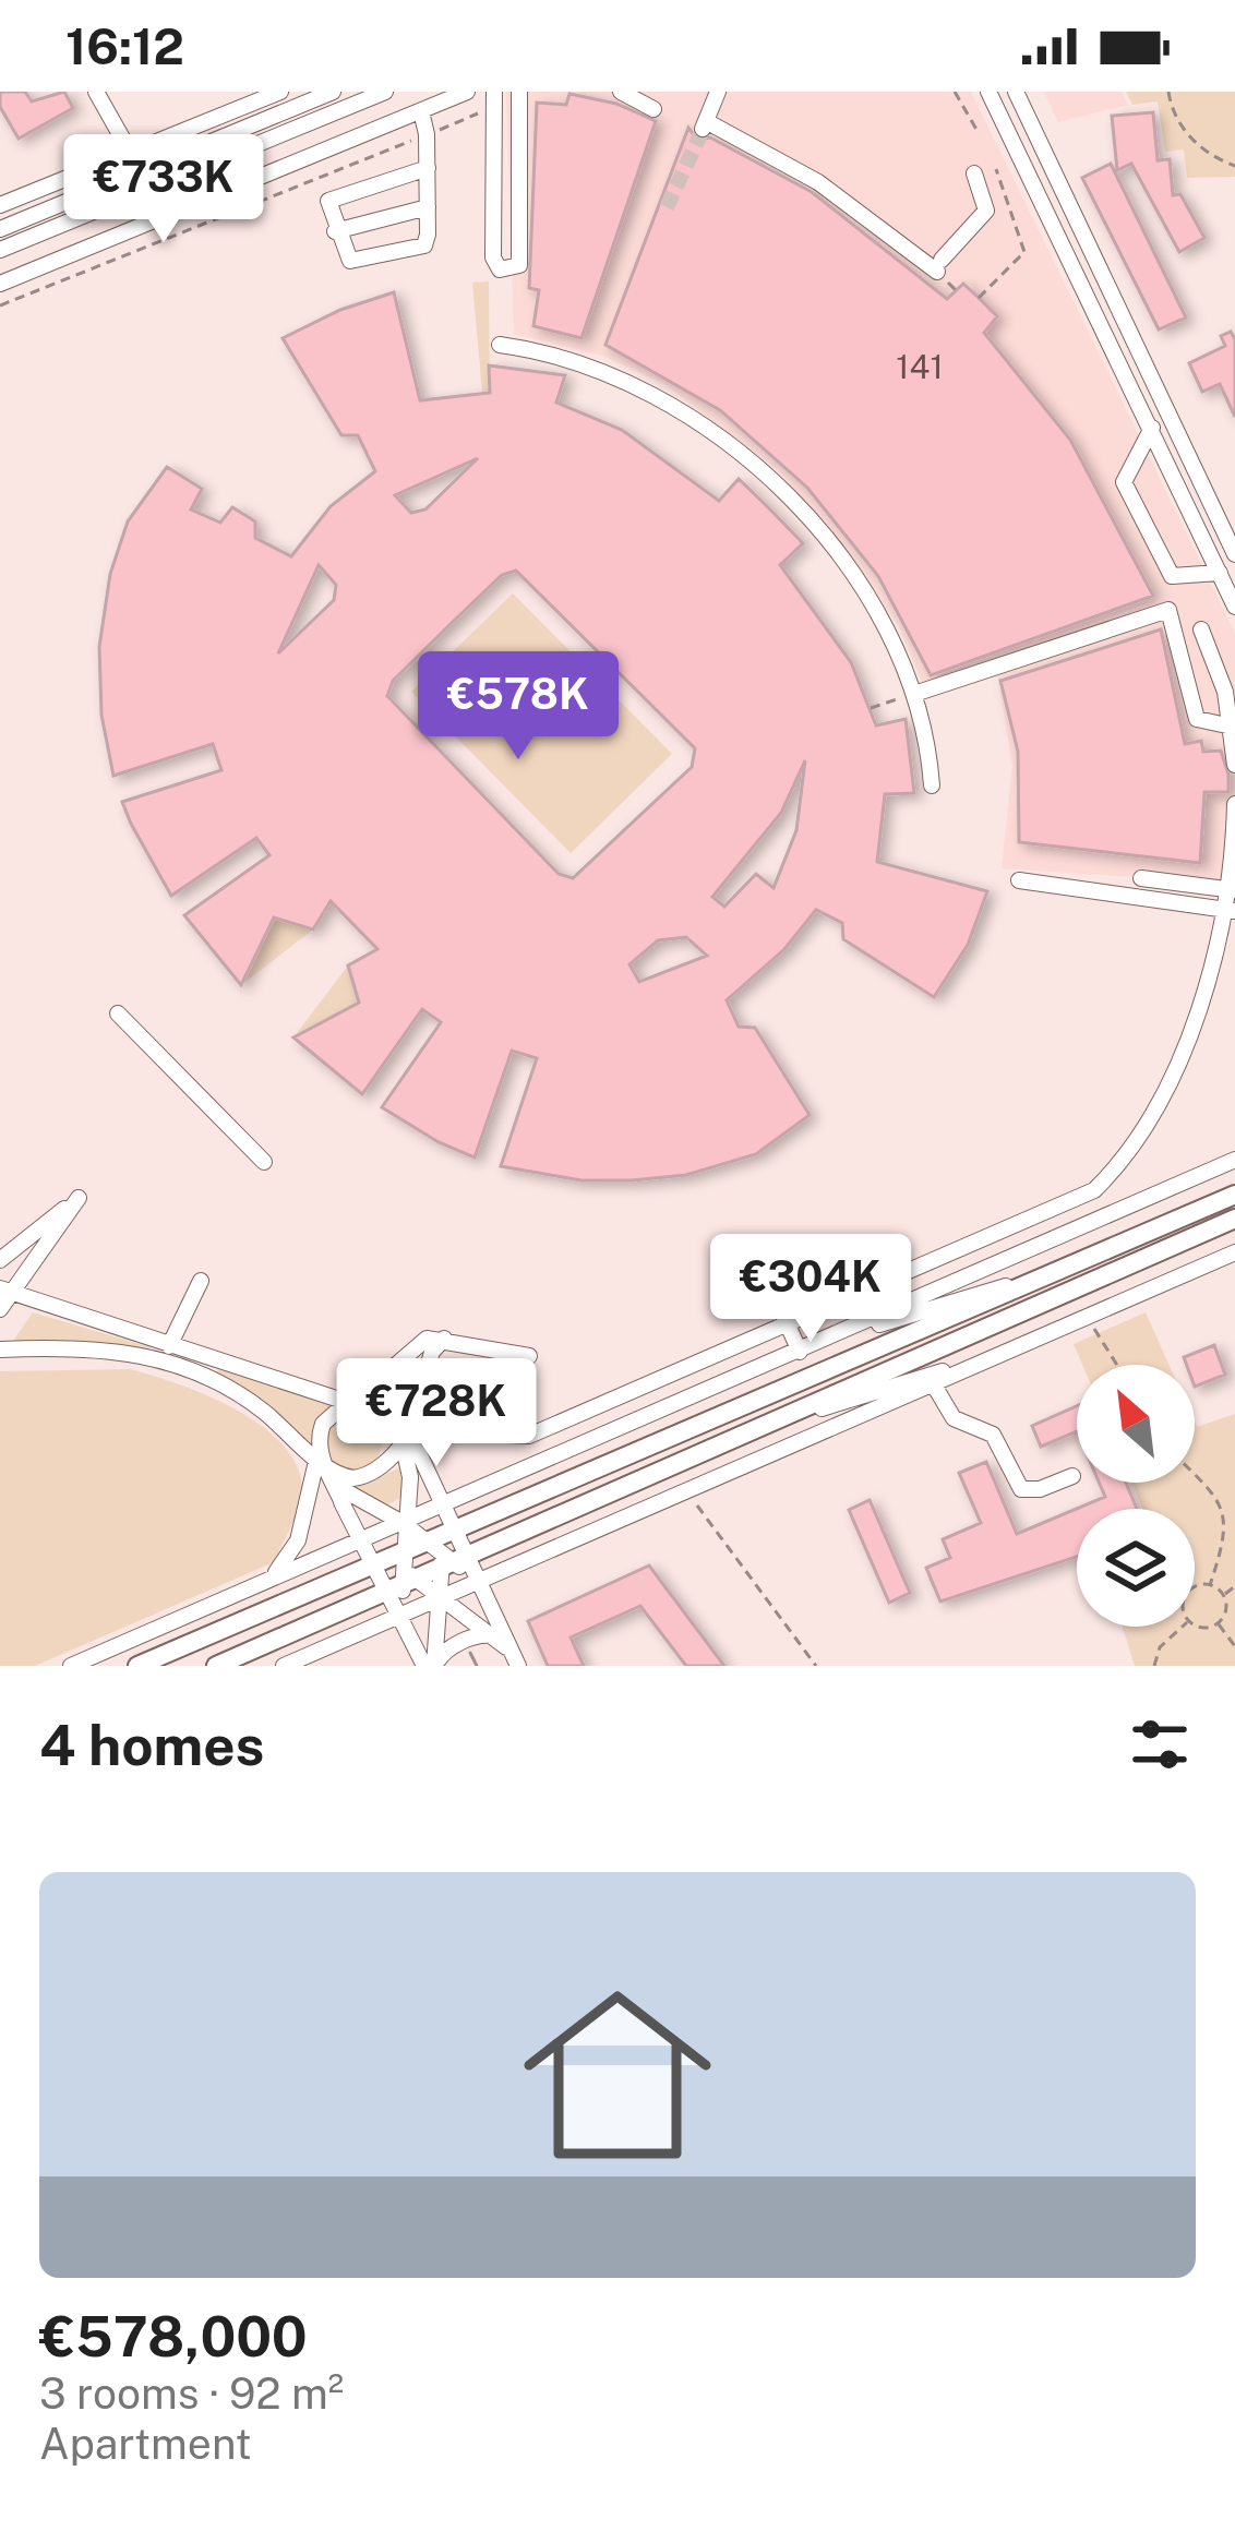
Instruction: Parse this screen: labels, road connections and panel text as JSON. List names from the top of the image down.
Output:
{
  "house_numbers": ["141"],
  "north": "top left",
  "page": {
    "status": "16:12",
    "price": [
      "€733K",
      "€578K",
      "€304K",
      "€728K"
    ],
    "heading": "4 homes",
    "list": [
      {
        "name": "€578,000",
        "note": "3 rooms · 92 m² · Apartment"
      }
    ]
  }
}
